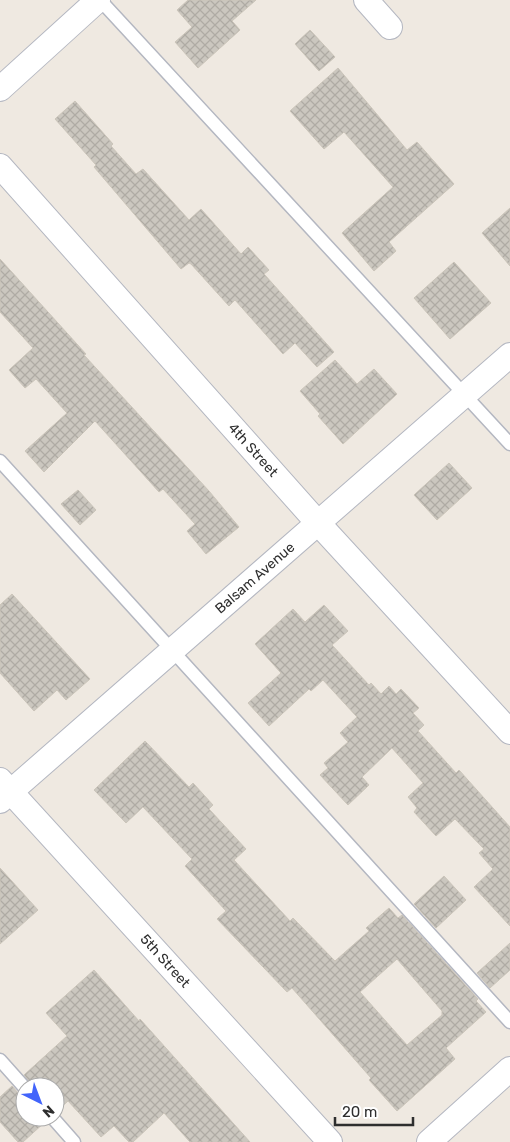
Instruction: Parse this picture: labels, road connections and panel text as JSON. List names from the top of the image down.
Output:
{
  "streets": {
    "street": ["4th Street", "Balsam Avenue", "5th Street"]
  },
  "crossings": [
    ["4th Street", "Balsam Avenue"],
    ["Balsam Avenue", "5th Street"]
  ],
  "scale_bar": "20 m",
  "north": "bottom right"
}
